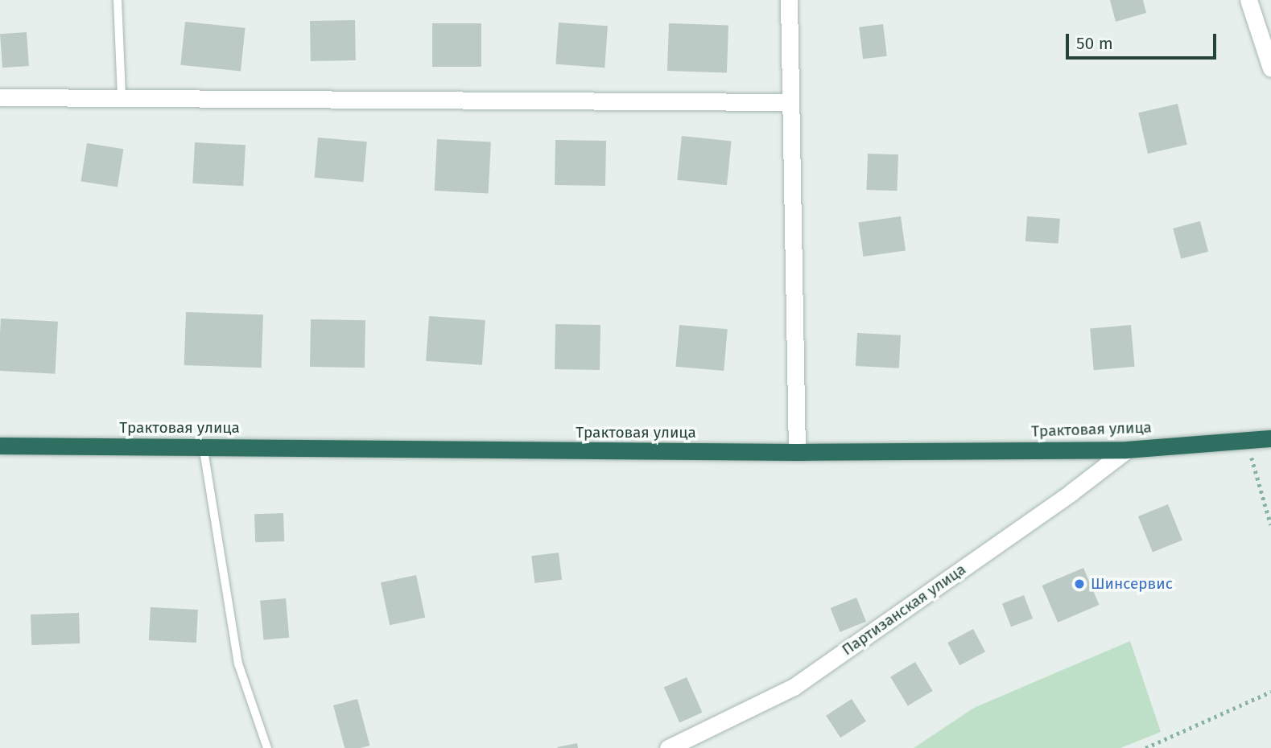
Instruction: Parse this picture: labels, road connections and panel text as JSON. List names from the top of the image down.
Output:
{
  "streets": {
    "highway": ["Трактовая улица"],
    "street": ["Партизанская улица"]
  },
  "crossings": [
    ["Трактовая улица", "Партизанская улица"]
  ],
  "places": ["Шинсервис"],
  "scale_bar": "50 m"
}
